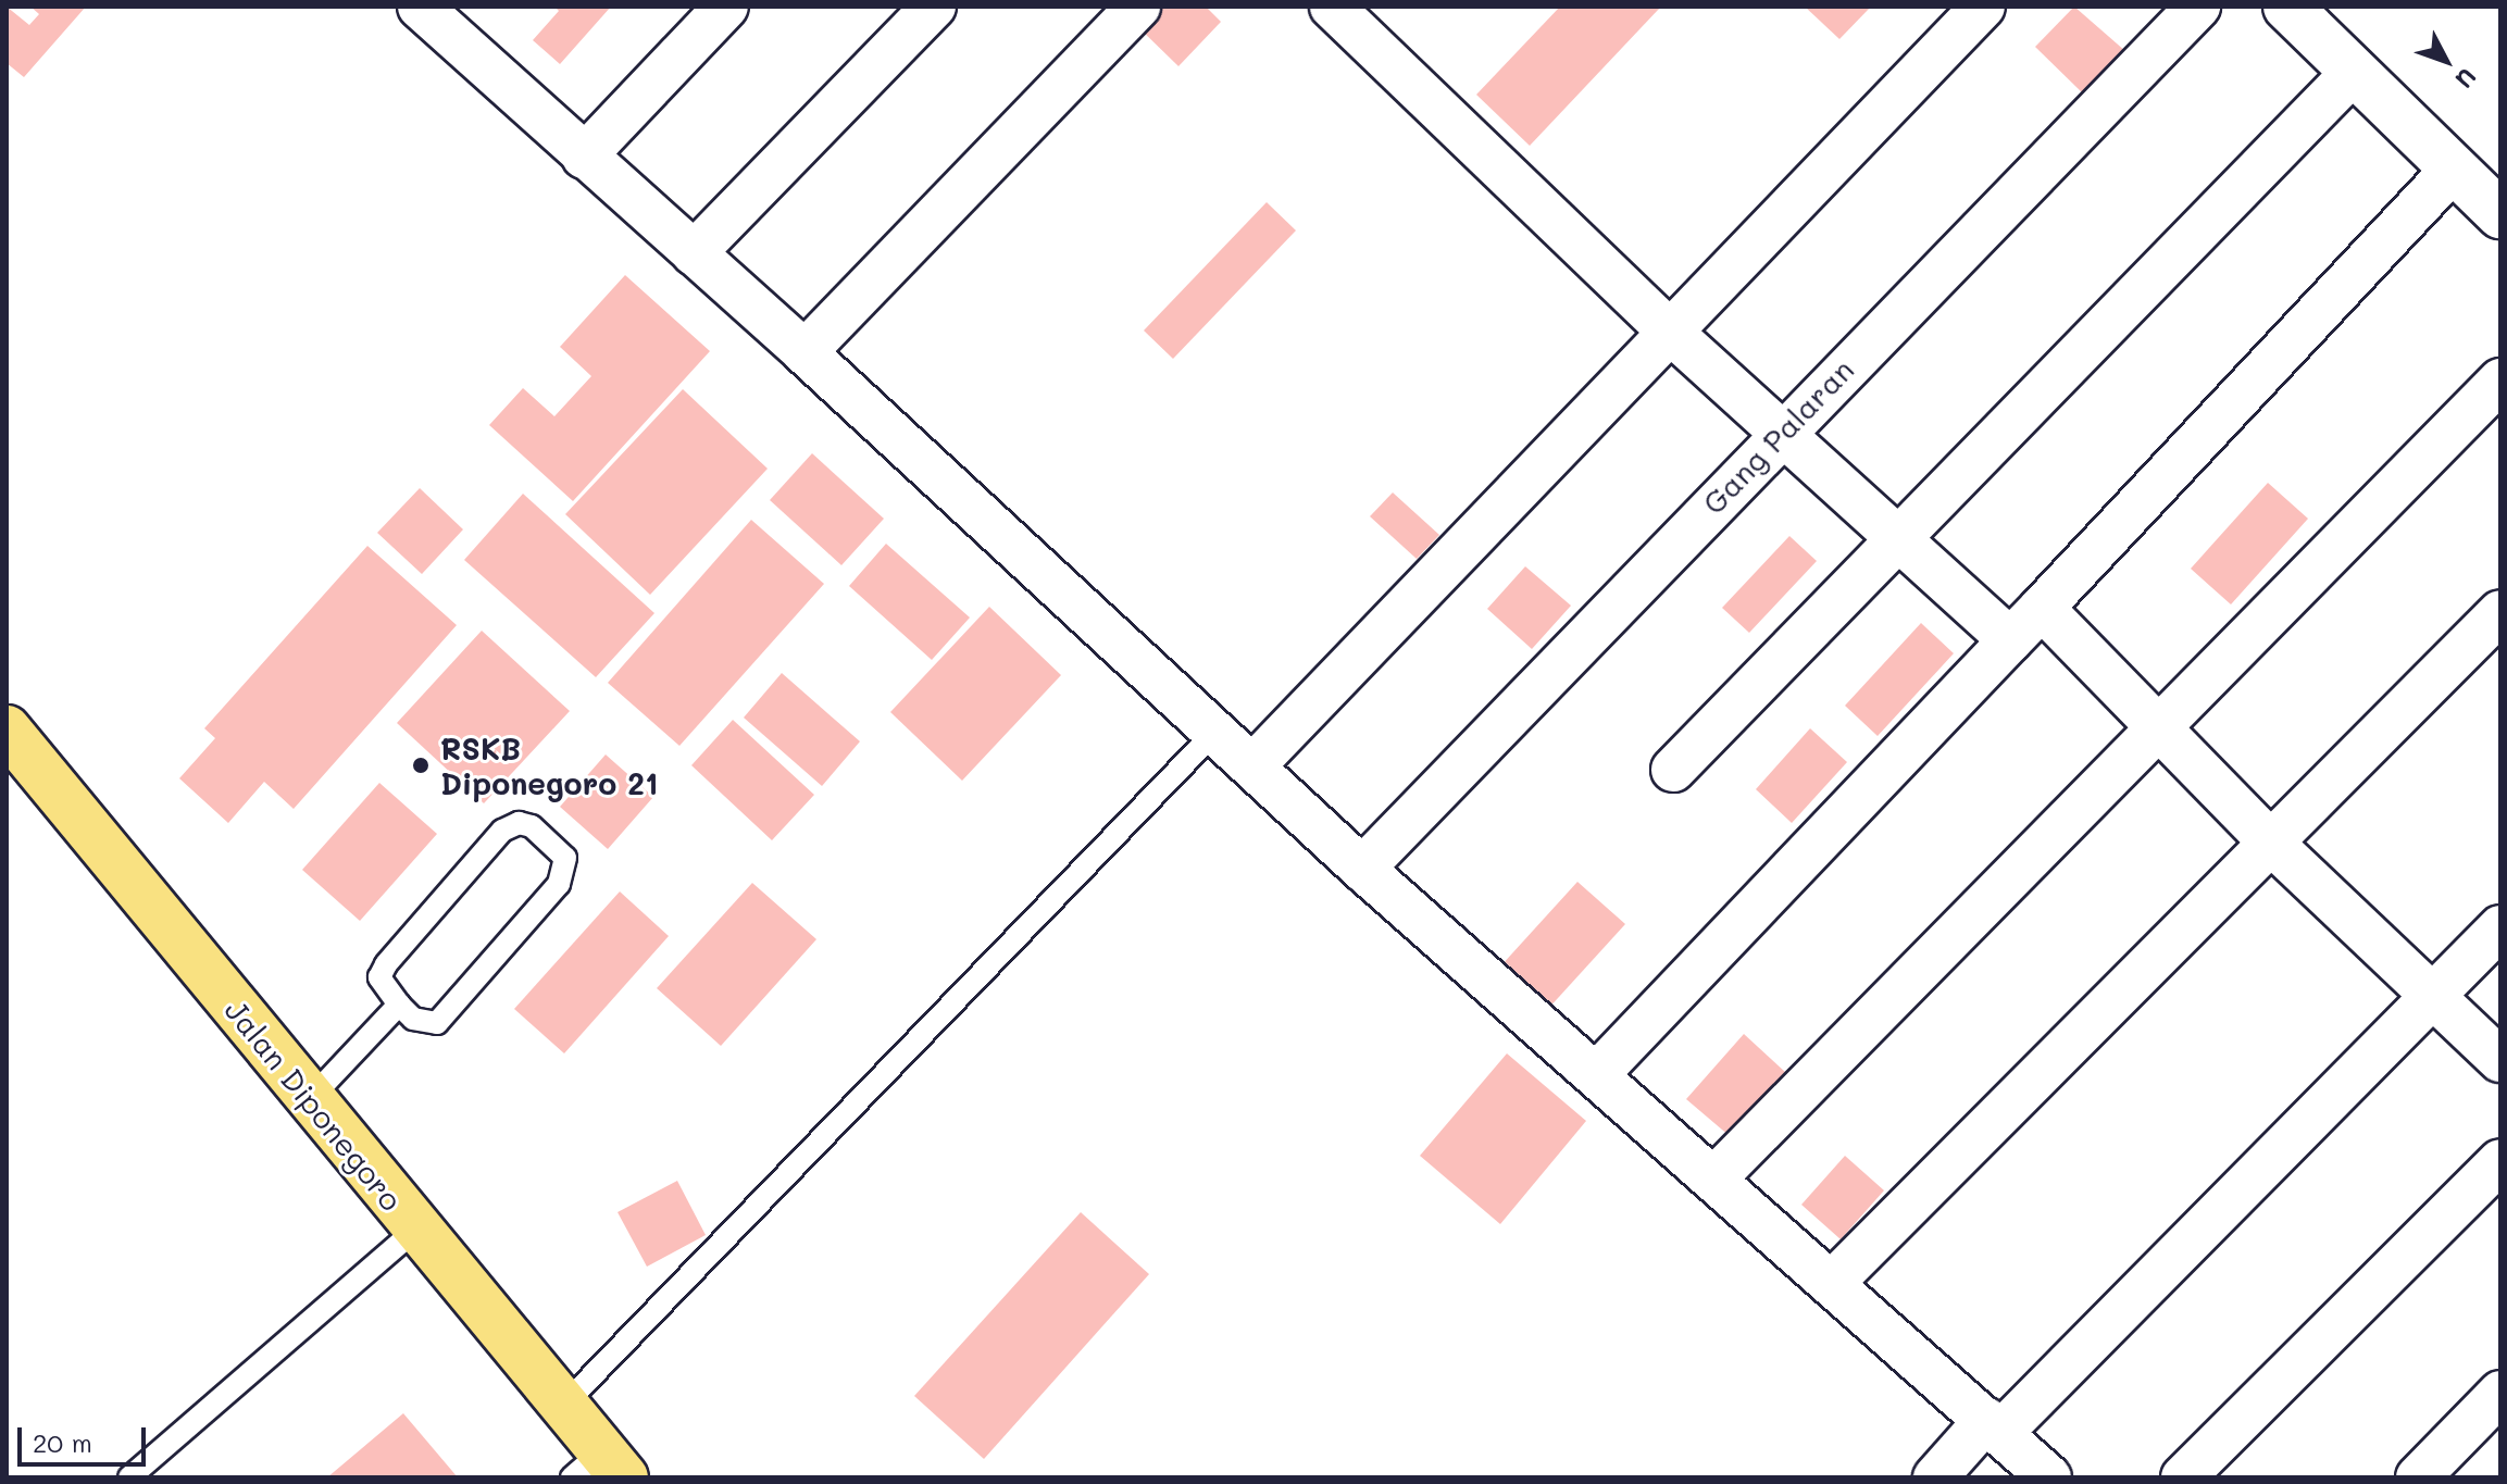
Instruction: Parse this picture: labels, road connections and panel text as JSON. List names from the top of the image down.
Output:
{
  "streets": {
    "highway": ["Jalan Diponegoro"],
    "street": ["Gang Palaran"]
  },
  "places": ["RSKB Diponegoro 21"],
  "scale_bar": "20 m",
  "north": "bottom right"
}
